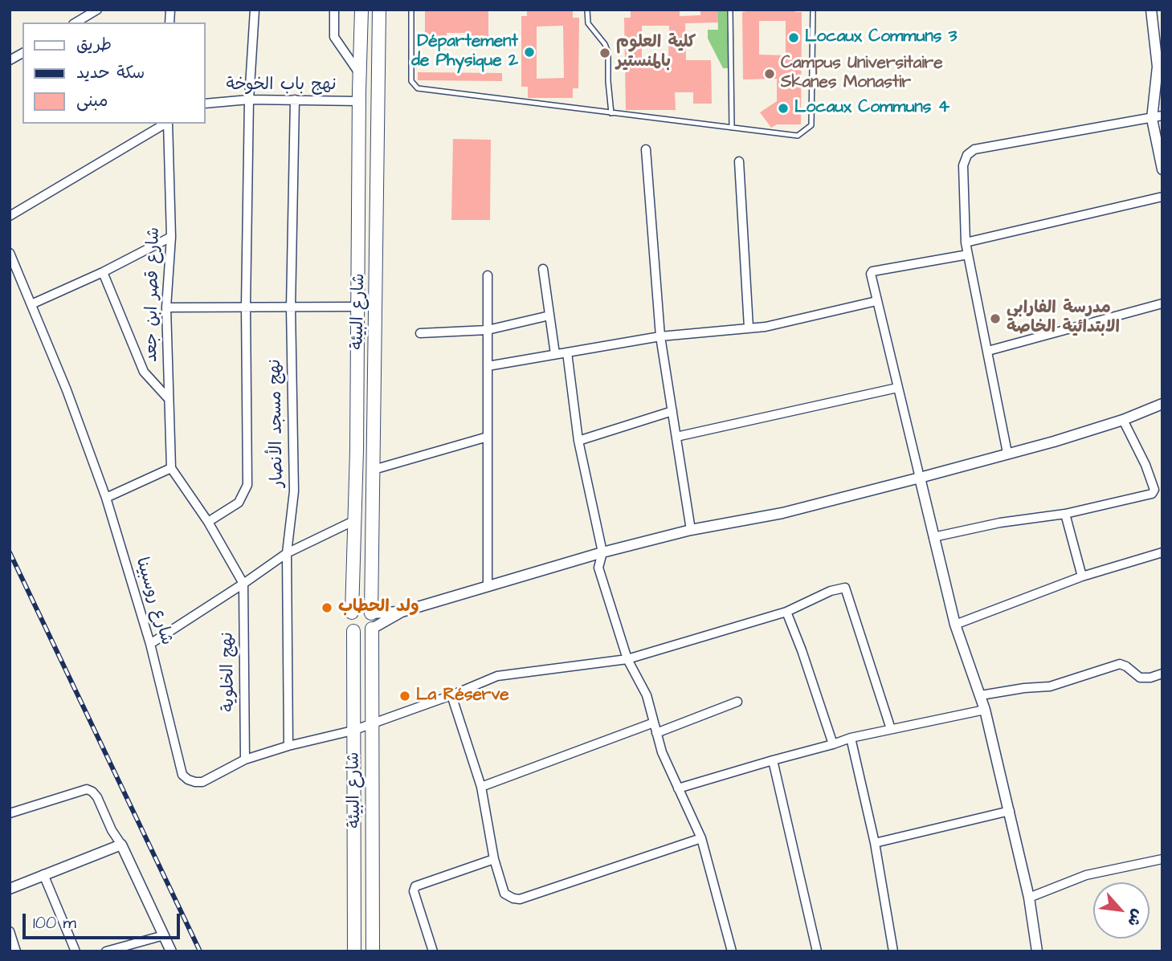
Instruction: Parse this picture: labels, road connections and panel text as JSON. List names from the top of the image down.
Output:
{
  "streets": {
    "main road": ["شارع البيئة"],
    "street": [
      "نهج باب الخوخة",
      "شارع قصر ابن جعد",
      "نهج مسجد الأنصار",
      "شارع روسبينا",
      "نهج الخلوية"
    ]
  },
  "crossings": [
    ["نهج باب الخوخة", "شارع البيئة"],
    ["نهج باب الخوخة", "نهج مسجد الأنصار"],
    ["شارع البيئة", "شارع روسبينا"],
    ["نهج مسجد الأنصار", "شارع روسبينا"],
    ["شارع روسبينا", "نهج الخلوية"]
  ],
  "places": [
    "Locaux Communs 3",
    "Département de Physique 2",
    "كلية العلوم بالمنستير",
    "Campus Universitaire Skanes Monastir",
    "Locaux Communs 4",
    "مدرسة الفارابي الابتدائية الخاصة",
    "ولد الحطاب",
    "La Réserve"
  ],
  "legend": ["طريق", "سكة حديد", "مبنى"],
  "scale_bar": "100 m",
  "north": "bottom right"
}
